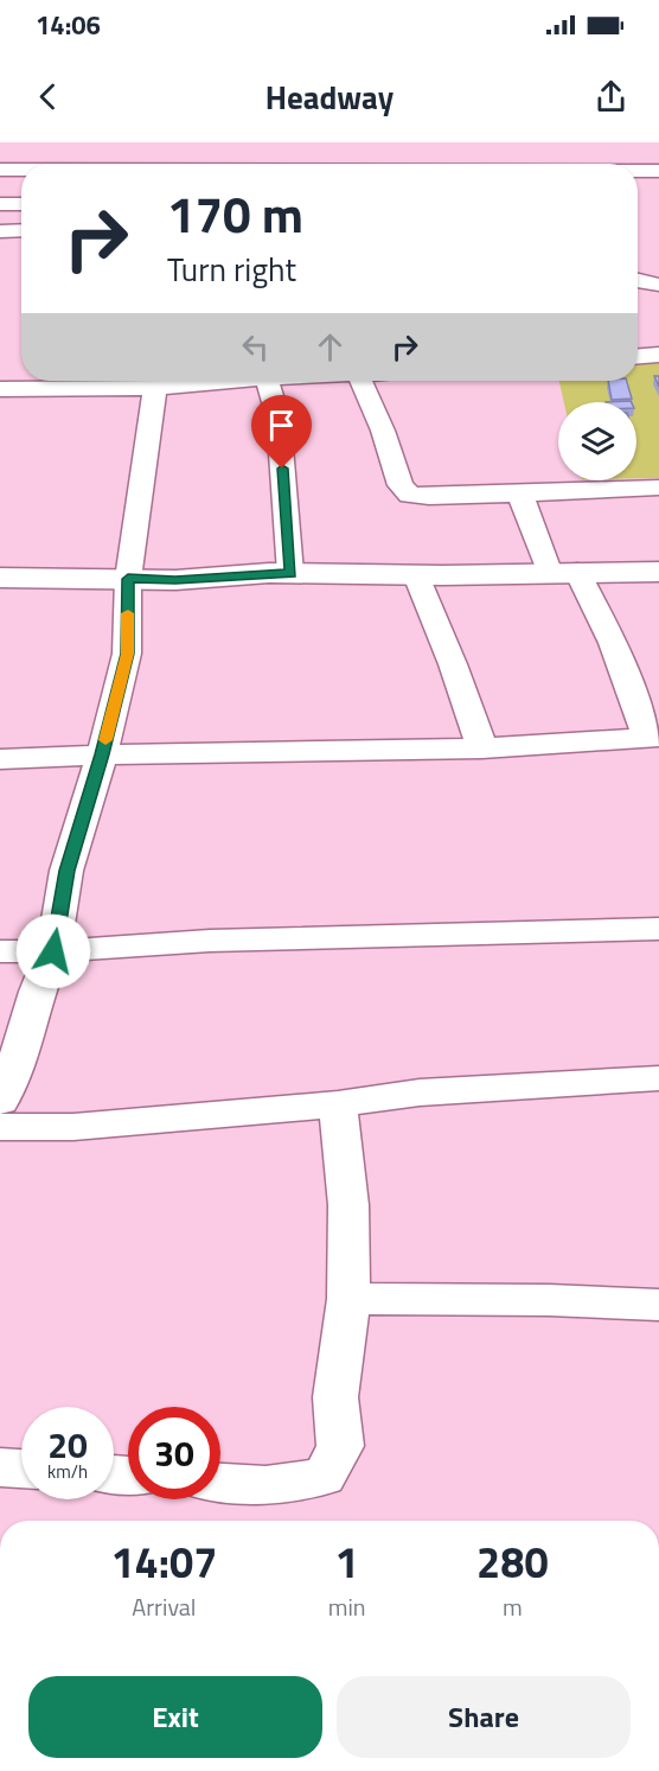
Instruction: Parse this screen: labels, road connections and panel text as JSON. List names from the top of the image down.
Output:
{
  "page": {
    "status": "14:06",
    "header": "Headway",
    "turn": ["170 m", "Turn right"],
    "speed": "20 km/h",
    "limit": "30",
    "eta": [
      "14:07",
      "Arrival",
      "1",
      "min",
      "280",
      "m"
    ],
    "buttons": ["Exit", "Share"]
  }
}
